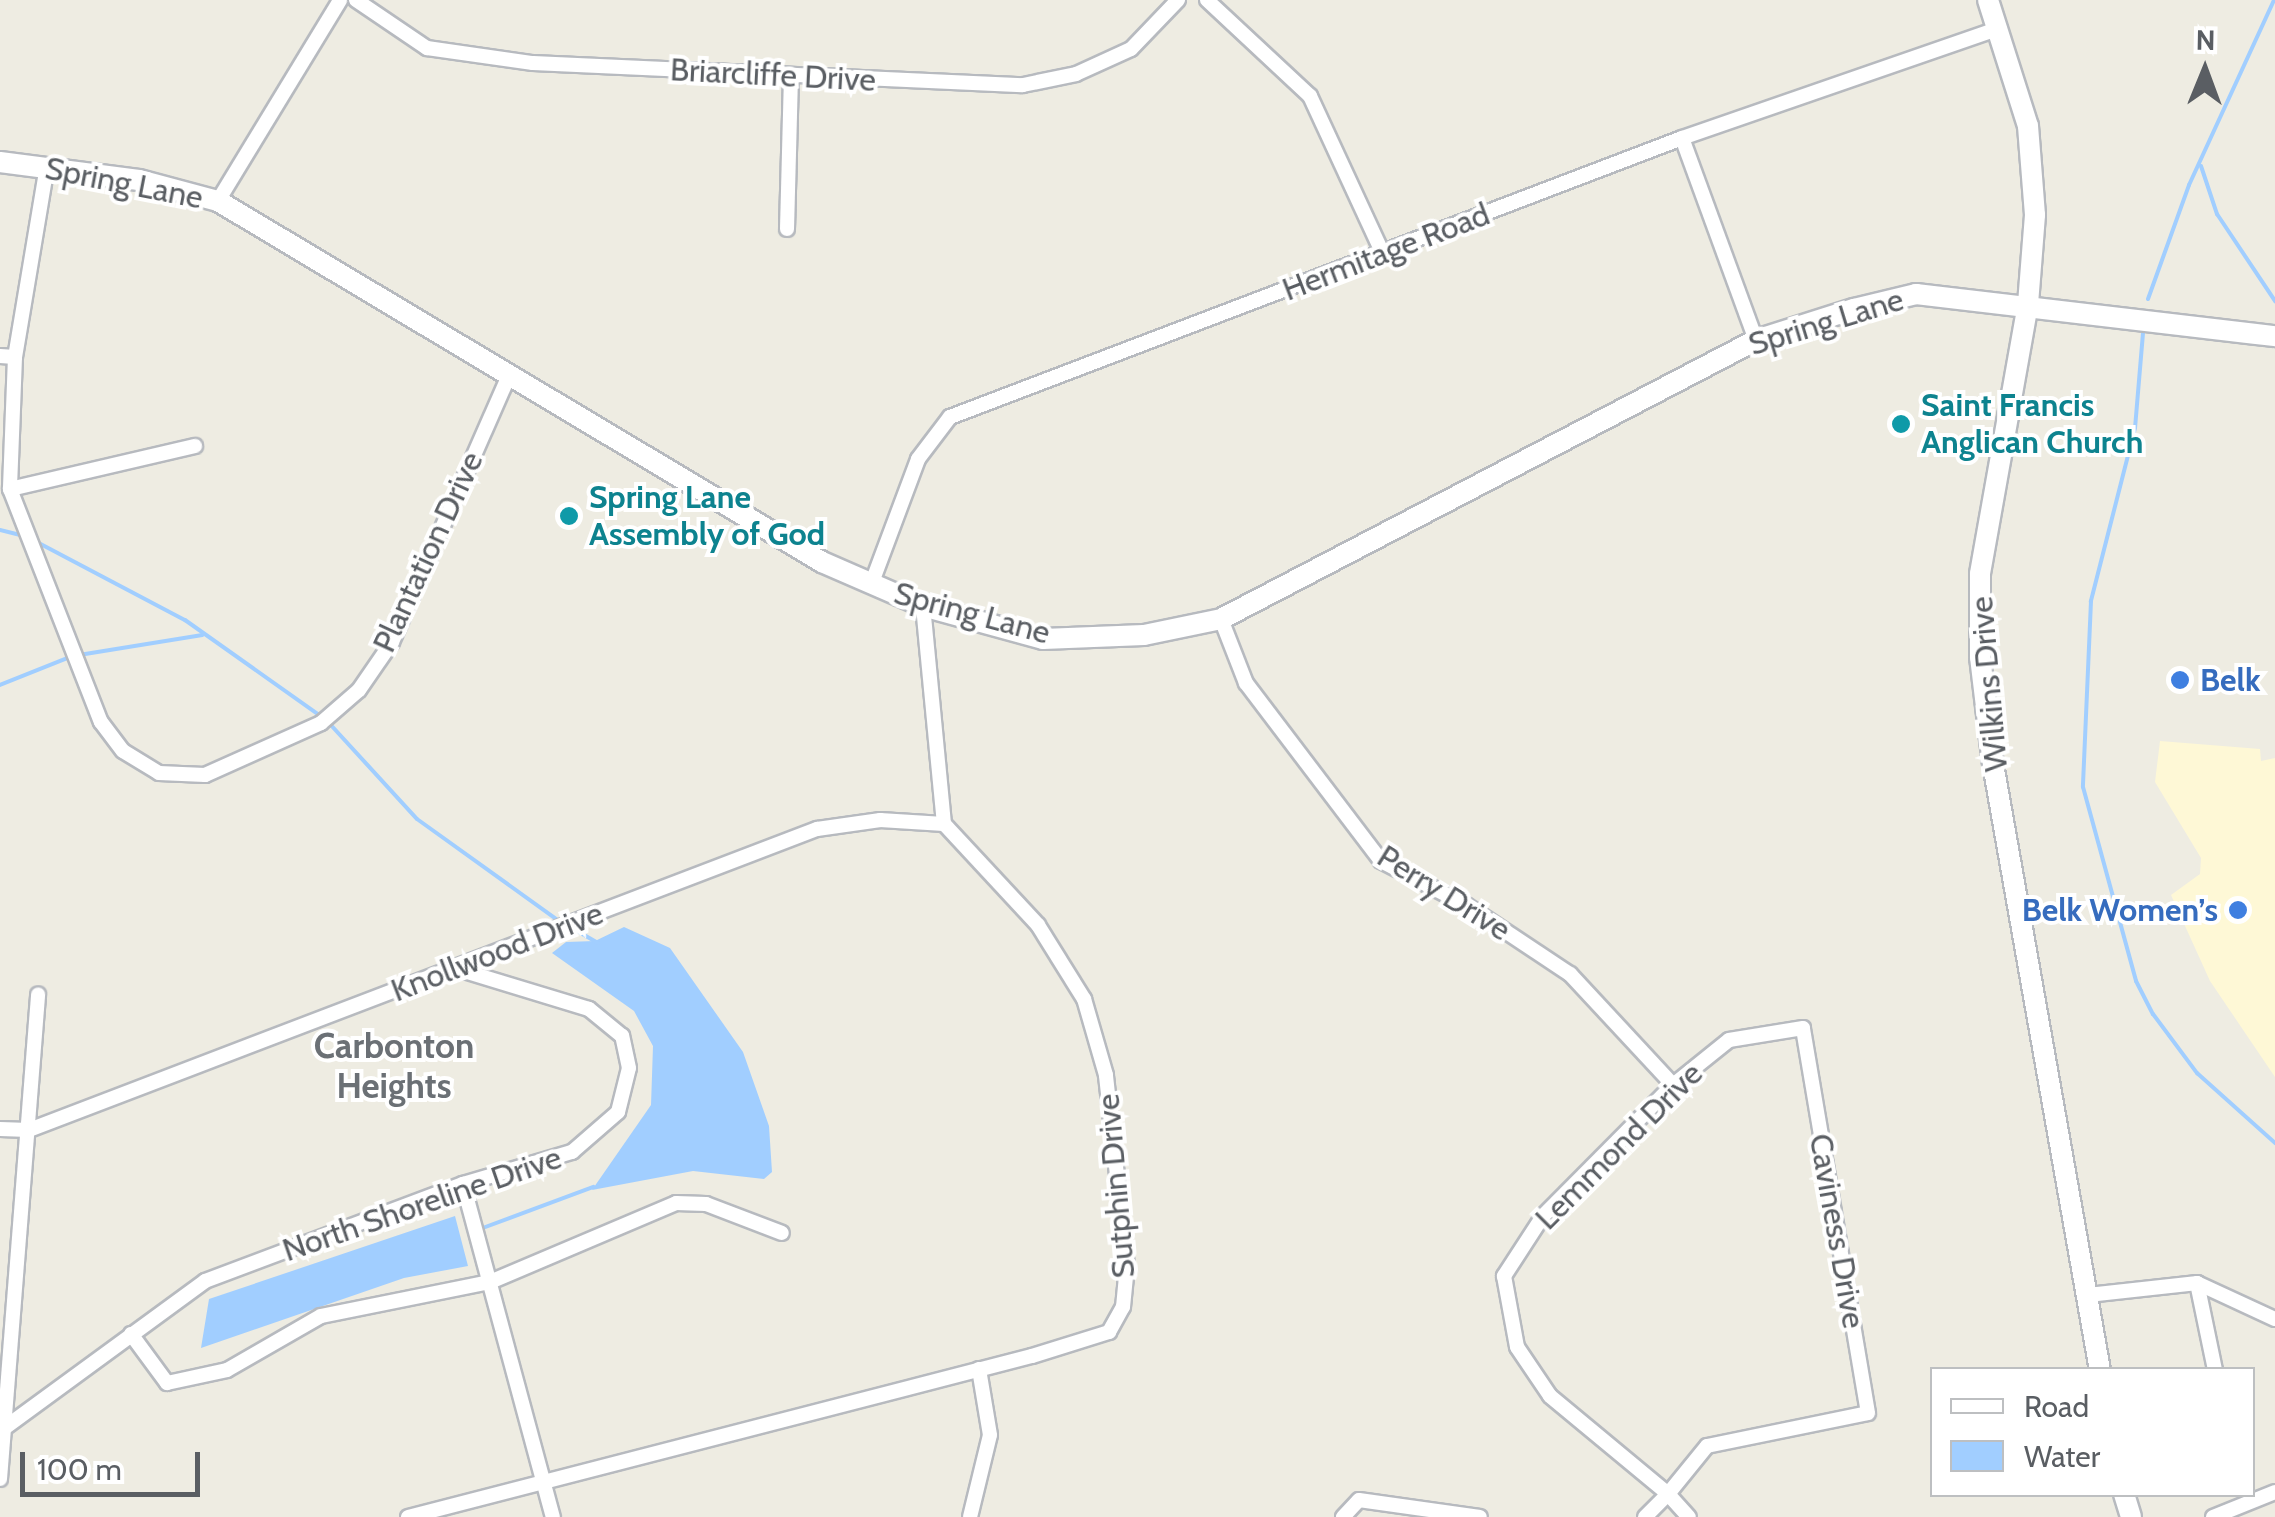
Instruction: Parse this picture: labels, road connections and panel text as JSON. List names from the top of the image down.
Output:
{
  "streets": {
    "street": [
      "Briarcliffe Drive",
      "Spring Lane",
      "Hermitage Road",
      "Plantation Drive",
      "Wilkins Drive",
      "Perry Drive",
      "Knollwood Drive",
      "Lemmond Drive",
      "Sutphin Drive",
      "North Shoreline Drive",
      "Caviness Drive"
    ]
  },
  "crossings": [
    ["Spring Lane", "Hermitage Road"],
    ["Spring Lane", "Plantation Drive"],
    ["Spring Lane", "Wilkins Drive"],
    ["Spring Lane", "Perry Drive"],
    ["Hermitage Road", "Wilkins Drive"],
    ["Perry Drive", "Lemmond Drive"],
    ["Knollwood Drive", "Sutphin Drive"],
    ["Knollwood Drive", "North Shoreline Drive"],
    ["Lemmond Drive", "Caviness Drive"]
  ],
  "districts": ["Carbonton Heights"],
  "places": [
    "Saint Francis Anglican Church",
    "Spring Lane Assembly of God",
    "Belk",
    "Belk Women’s"
  ],
  "legend": ["Road", "Water"],
  "scale_bar": "100 m",
  "north": "top"
}
